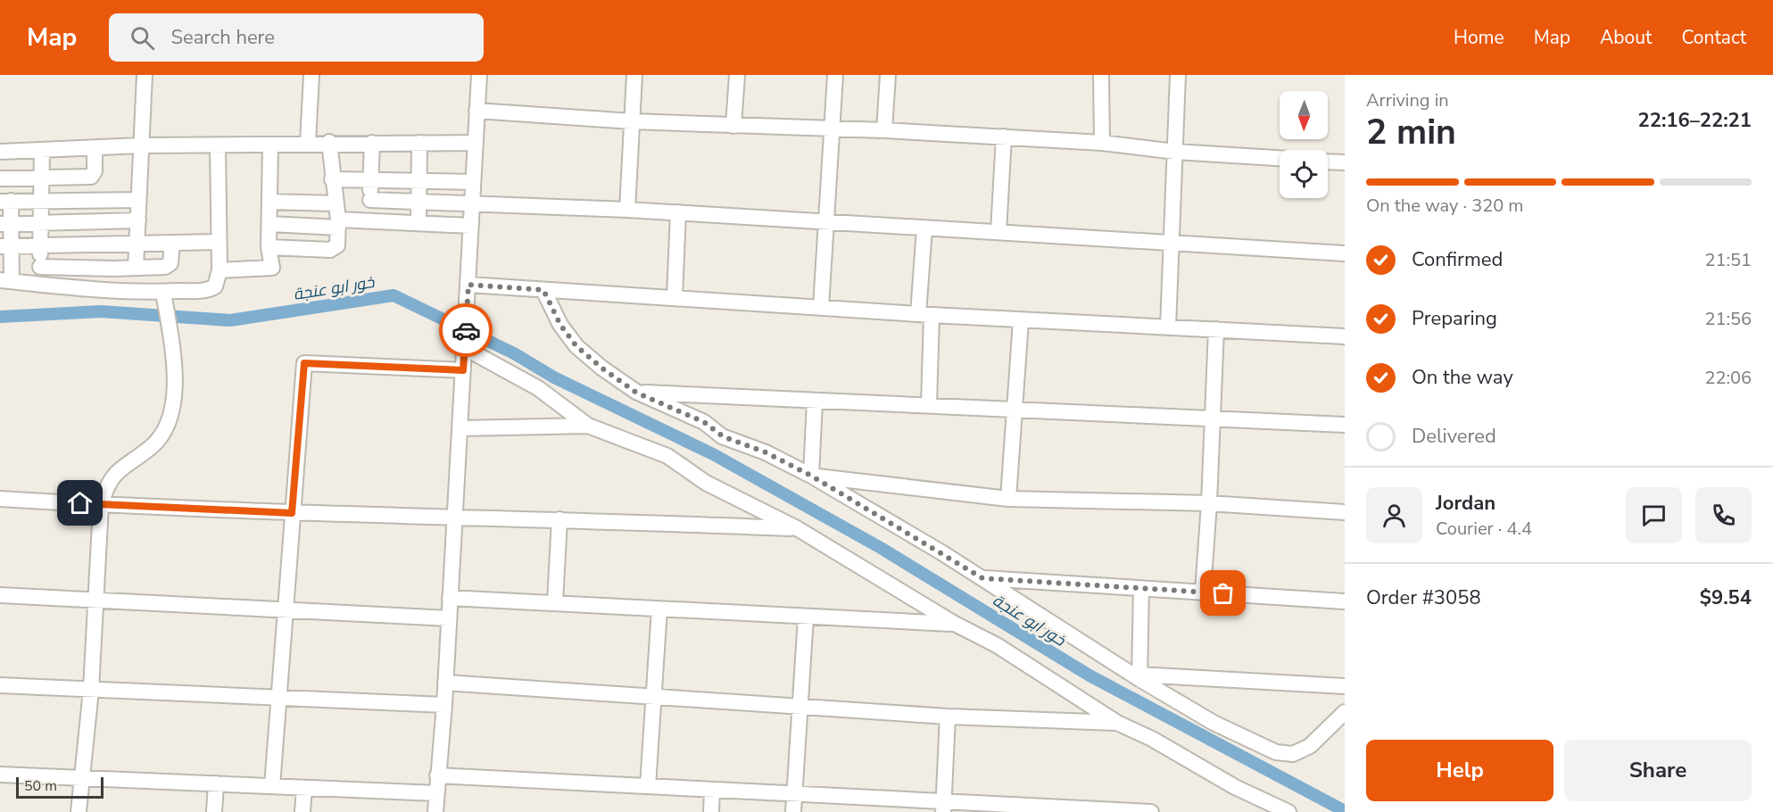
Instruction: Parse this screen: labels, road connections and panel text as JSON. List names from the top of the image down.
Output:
{
  "water": ["خور ابو عنجة"],
  "scale_bar": "50 m",
  "north": "bottom",
  "page": {
    "header": "Map",
    "search": "Search here",
    "nav": [
      "Home",
      "Map",
      "About",
      "Contact"
    ],
    "heading": ["2 min", "Arriving in", "22:16–22:21"],
    "panel": [
      "Jordan",
      "Courier · 4.4",
      "Order #3058",
      "$9.54"
    ],
    "bar": "On the way · 320 m",
    "list": [
      ["Confirmed", "21:51"],
      ["Preparing", "21:56"],
      ["On the way", "22:06"],
      "Delivered"
    ],
    "buttons": ["Help", "Share"],
    "scale": "50 m"
  }
}
